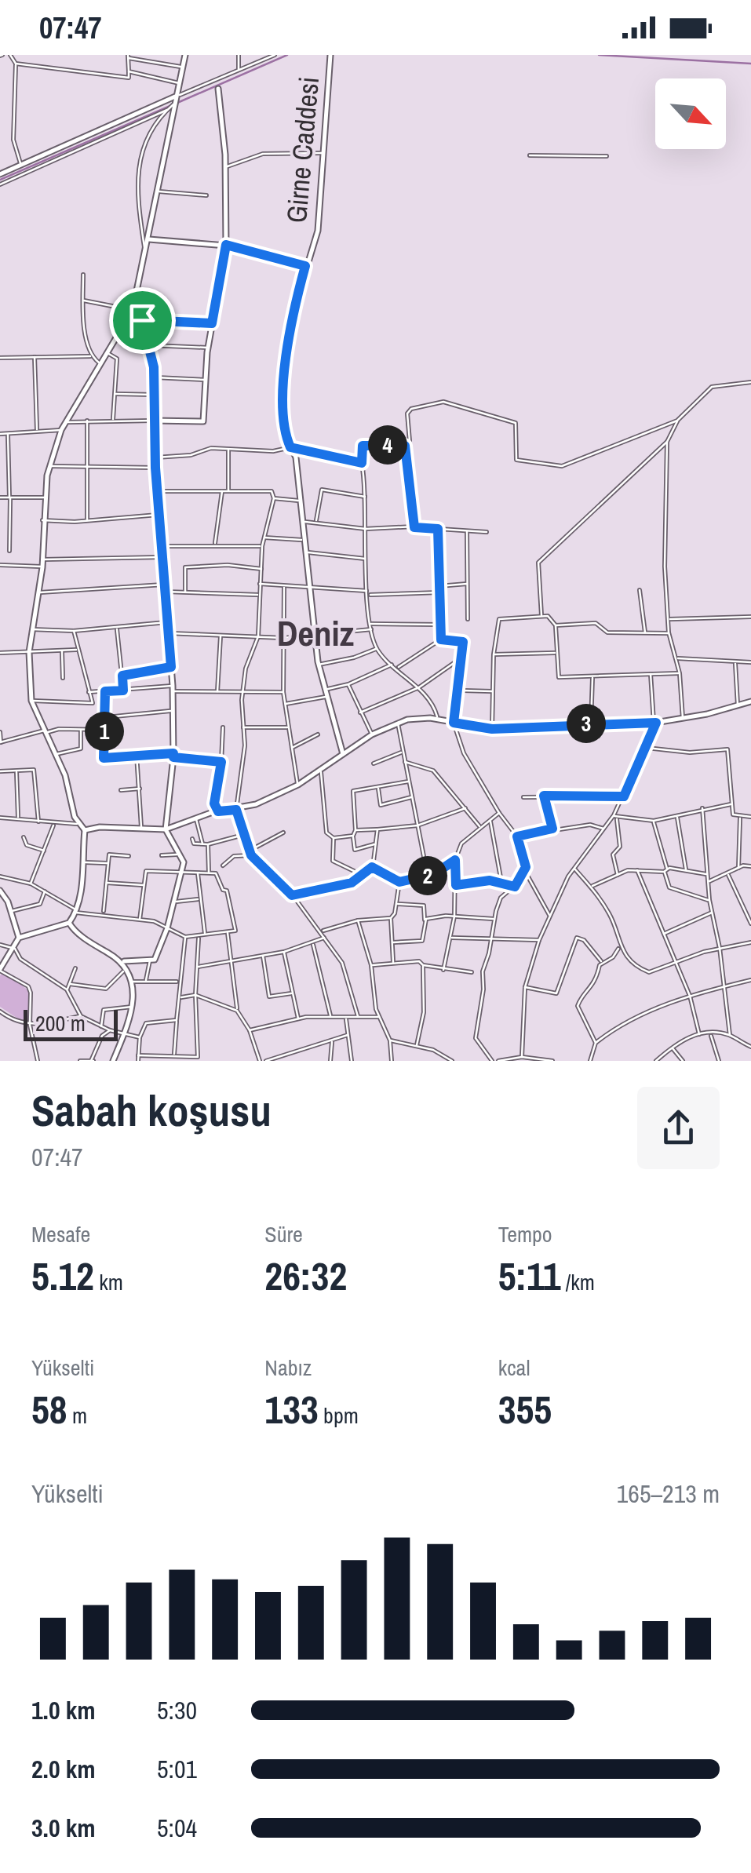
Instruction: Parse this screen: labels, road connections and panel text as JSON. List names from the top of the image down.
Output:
{
  "streets": {
    "street": ["Girne Caddesi"]
  },
  "districts": ["Deniz"],
  "scale_bar": "200 m",
  "north": "bottom right",
  "page": {
    "status": "07:47",
    "pins": [
      "4",
      "3",
      "1",
      "2"
    ],
    "scale": "200 m",
    "heading": ["Sabah koşusu", "07:47"],
    "stats": [
      ["Mesafe", "5.12 km"],
      ["Süre", "26:32"],
      ["Tempo", "5:11 /km"],
      ["Yükselti", "58 m"],
      ["Nabız", "133 bpm"],
      ["kcal", "355"]
    ],
    "chart": ["Yükselti", "165–213 m"],
    "list": [
      {
        "name": "1.0 km",
        "note": "5:30"
      },
      {
        "name": "2.0 km",
        "note": "5:01"
      },
      {
        "name": "3.0 km",
        "note": "5:04"
      }
    ]
  }
}
